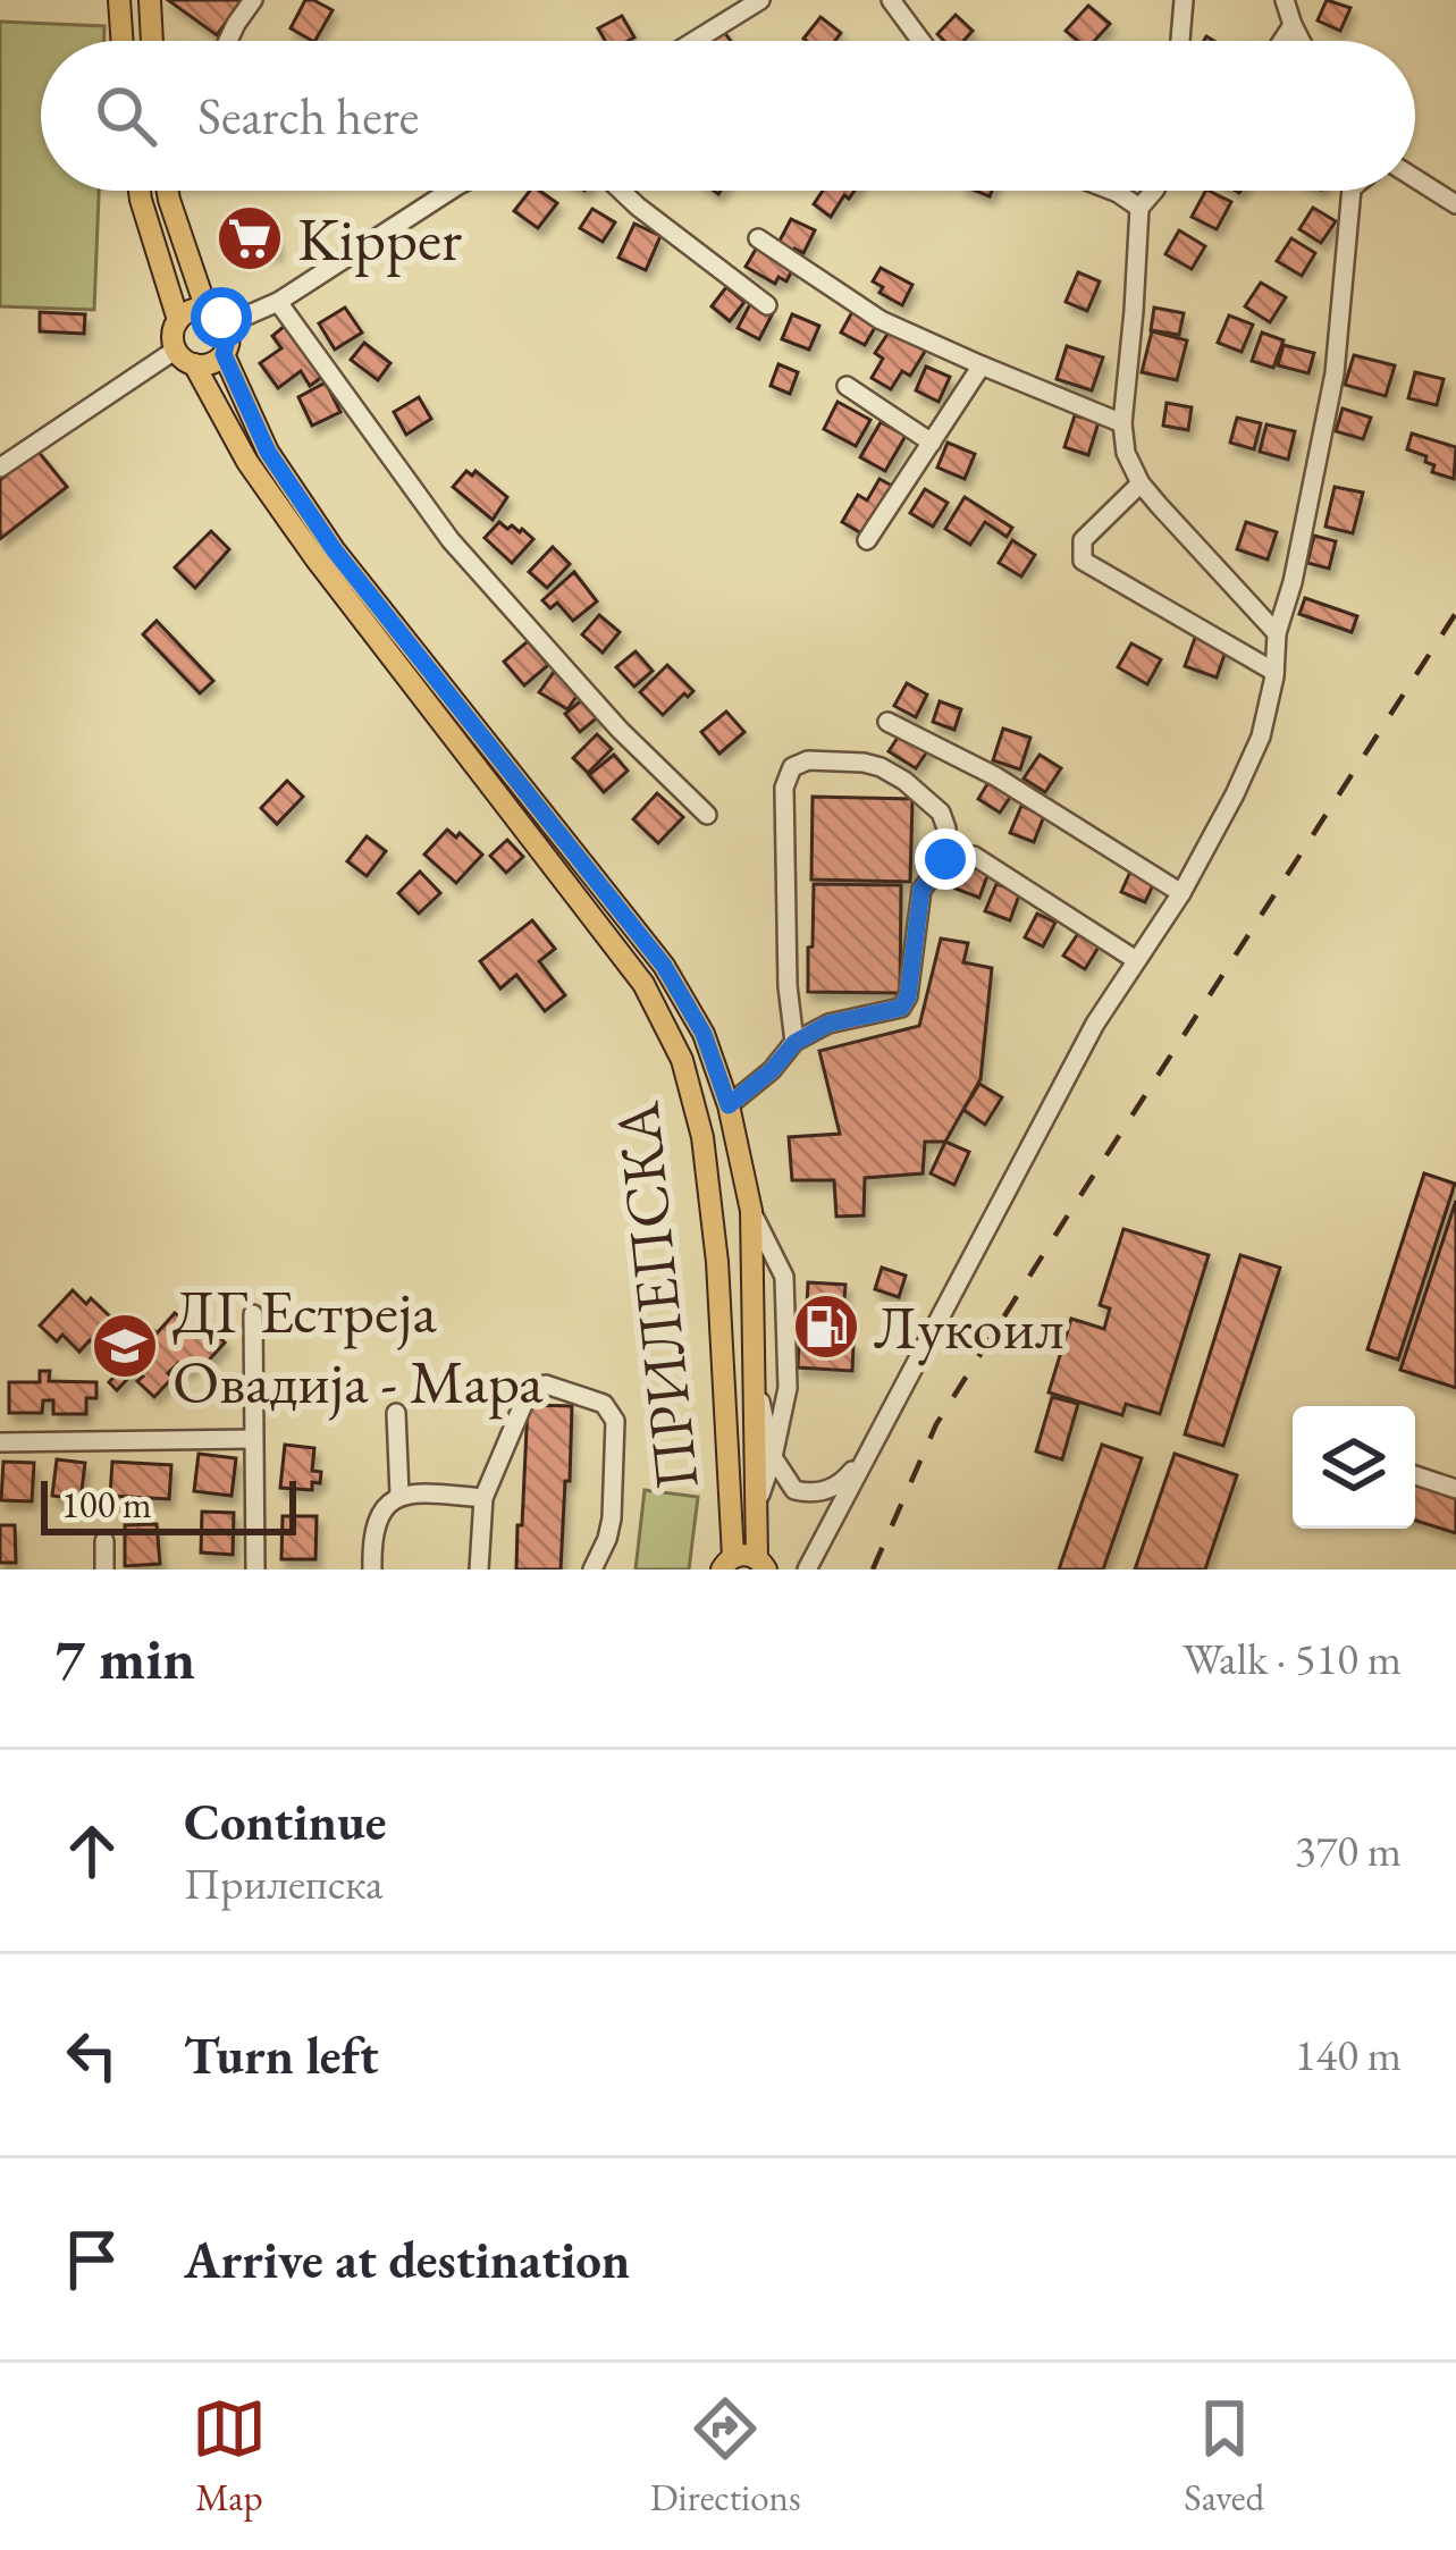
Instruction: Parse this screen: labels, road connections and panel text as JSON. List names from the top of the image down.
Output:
{
  "streets": {
    "main road": ["ПРИЛЕПСКА"]
  },
  "places": {
    "supermarket": ["Kipper"],
    "fuel station": ["Лукоил"],
    "school or university": ["ДГ Естреја Овадија - Мара"]
  },
  "scale_bar": "100 m",
  "page": {
    "search": "Search here",
    "scale": "100 m",
    "heading": ["7 min", "Walk · 510 m"],
    "list": [
      ["Continue", "Прилепска", "370 m"],
      ["Turn left", "140 m"],
      "Arrive at destination"
    ],
    "nav": ["Map", "Directions", "Saved"]
  }
}
